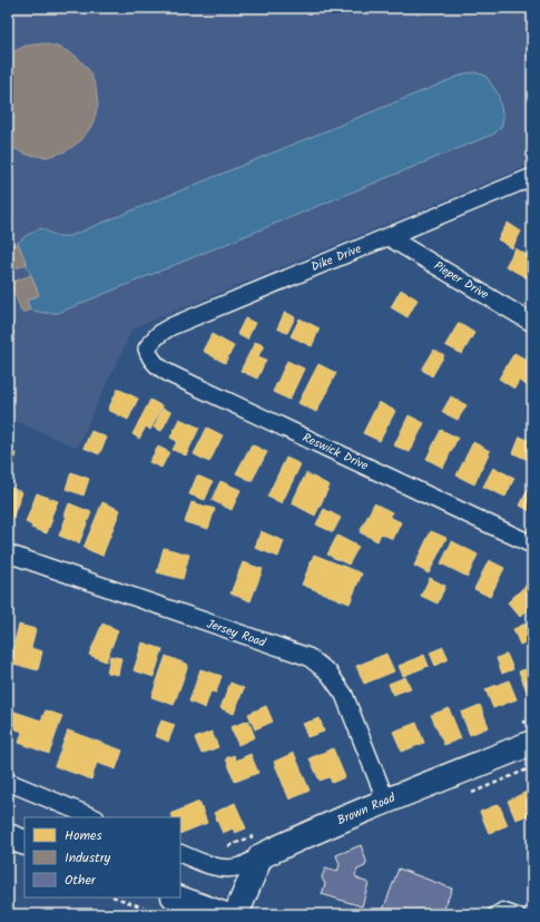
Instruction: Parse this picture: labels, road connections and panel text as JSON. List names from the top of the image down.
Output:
{
  "streets": {
    "street": [
      "Dike Drive",
      "Pieper Drive",
      "Reswick Drive",
      "Jersey Road",
      "Brown Road"
    ]
  },
  "crossings": [
    ["Dike Drive", "Pieper Drive"],
    ["Dike Drive", "Reswick Drive"],
    ["Jersey Road", "Brown Road"]
  ],
  "legend": ["Homes", "Industry", "Other"]
}
